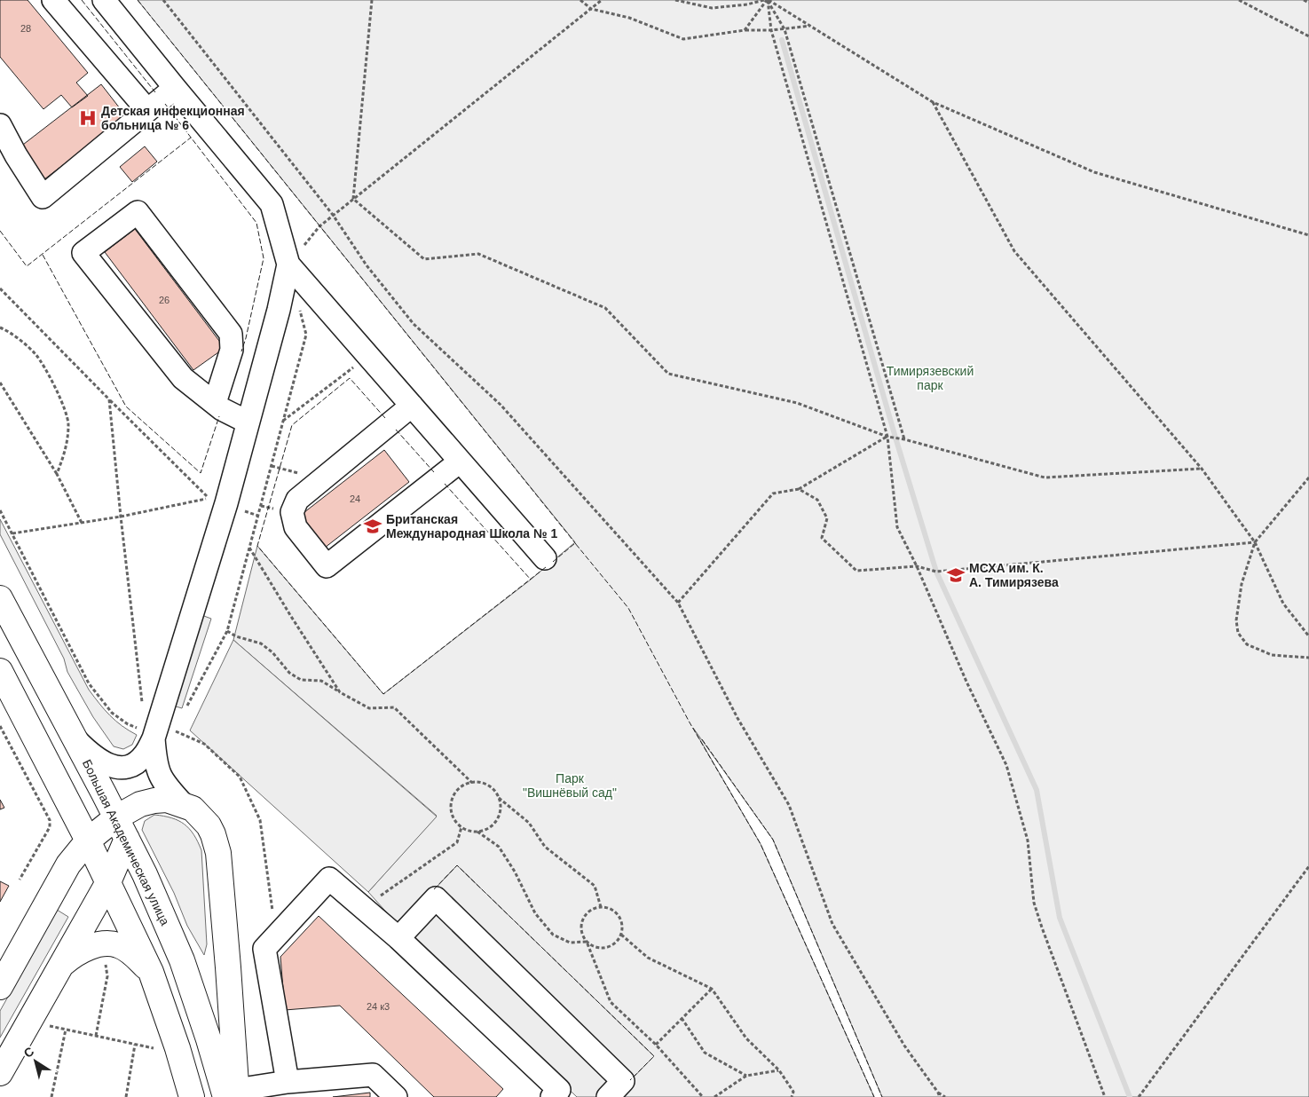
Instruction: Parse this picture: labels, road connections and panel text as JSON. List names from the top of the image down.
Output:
{
  "streets": {
    "main road": ["Большая Академическая улица"]
  },
  "parks": ["Тимирязевский парк", "Парк \"Вишнёвый сад\""],
  "places": {
    "hospital": ["Детская инфекционная больница № 6"],
    "school or university": ["Британская Международная Школа № 1", "МСХА им. К. А. Тимирязева"]
  },
  "house_numbers": [
    "28",
    "26",
    "24",
    "24 к3"
  ],
  "north": "top left"
}
